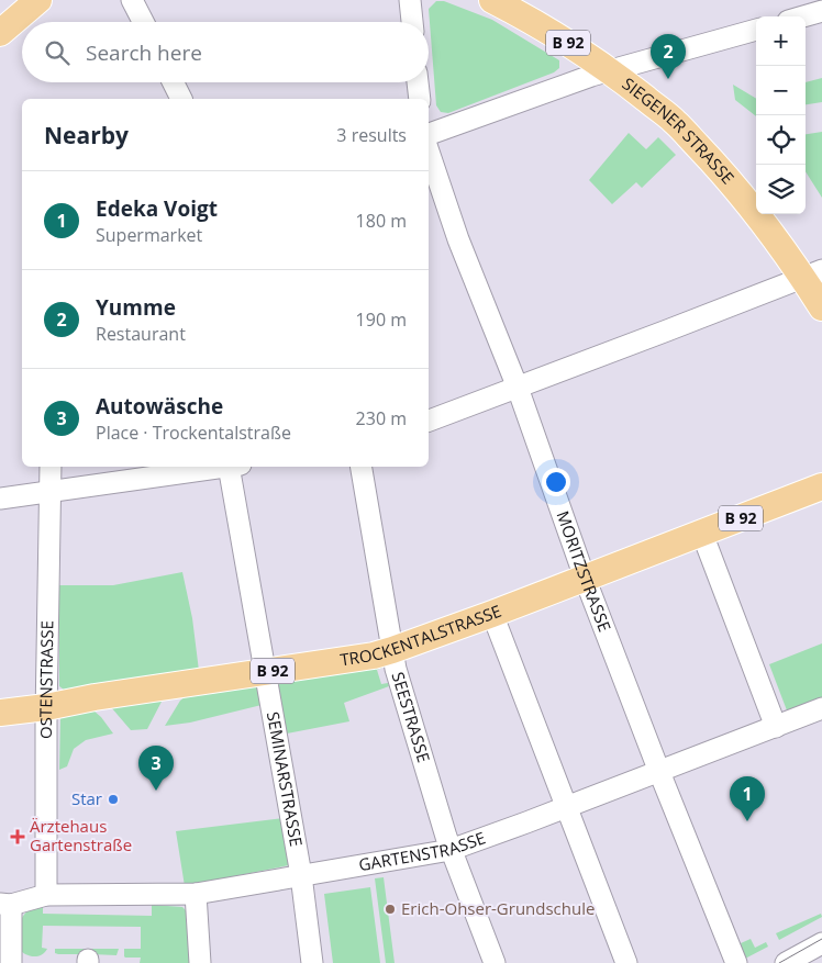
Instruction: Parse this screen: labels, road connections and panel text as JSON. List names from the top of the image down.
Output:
{
  "streets": {
    "main road": ["B 92", "SIEGENER STRASSE", "TROCKENTALSTRASSE"],
    "street": [
      "MORITZSTRASSE",
      "OSTENSTRASSE",
      "SEESTRASSE",
      "SEMINARSTRASSE",
      "GARTENSTRASSE"
    ]
  },
  "crossings": [
    ["MORITZSTRASSE", "TROCKENTALSTRASSE"],
    ["MORITZSTRASSE", "GARTENSTRASSE"],
    ["TROCKENTALSTRASSE", "OSTENSTRASSE"],
    ["TROCKENTALSTRASSE", "SEESTRASSE"],
    ["TROCKENTALSTRASSE", "SEMINARSTRASSE"],
    ["OSTENSTRASSE", "GARTENSTRASSE"],
    ["SEESTRASSE", "GARTENSTRASSE"],
    ["SEMINARSTRASSE", "GARTENSTRASSE"]
  ],
  "places": {
    "other": ["Star", "Erich-Ohser-Grundschule"],
    "health": ["Ärztehaus Gartenstraße"]
  },
  "page": {
    "map_buttons": ["+", "−"],
    "search": "Search here",
    "pins": ["2", "3", "1"],
    "heading": ["Nearby", "3 results"],
    "list": [
      {
        "mark": "1",
        "name": "Edeka Voigt",
        "note": "Supermarket",
        "value": "180 m"
      },
      {
        "mark": "2",
        "name": "Yumme",
        "note": "Restaurant",
        "value": "190 m"
      },
      {
        "mark": "3",
        "name": "Autowäsche",
        "note": "Place · Trockentalstraße",
        "value": "230 m"
      }
    ]
  }
}
